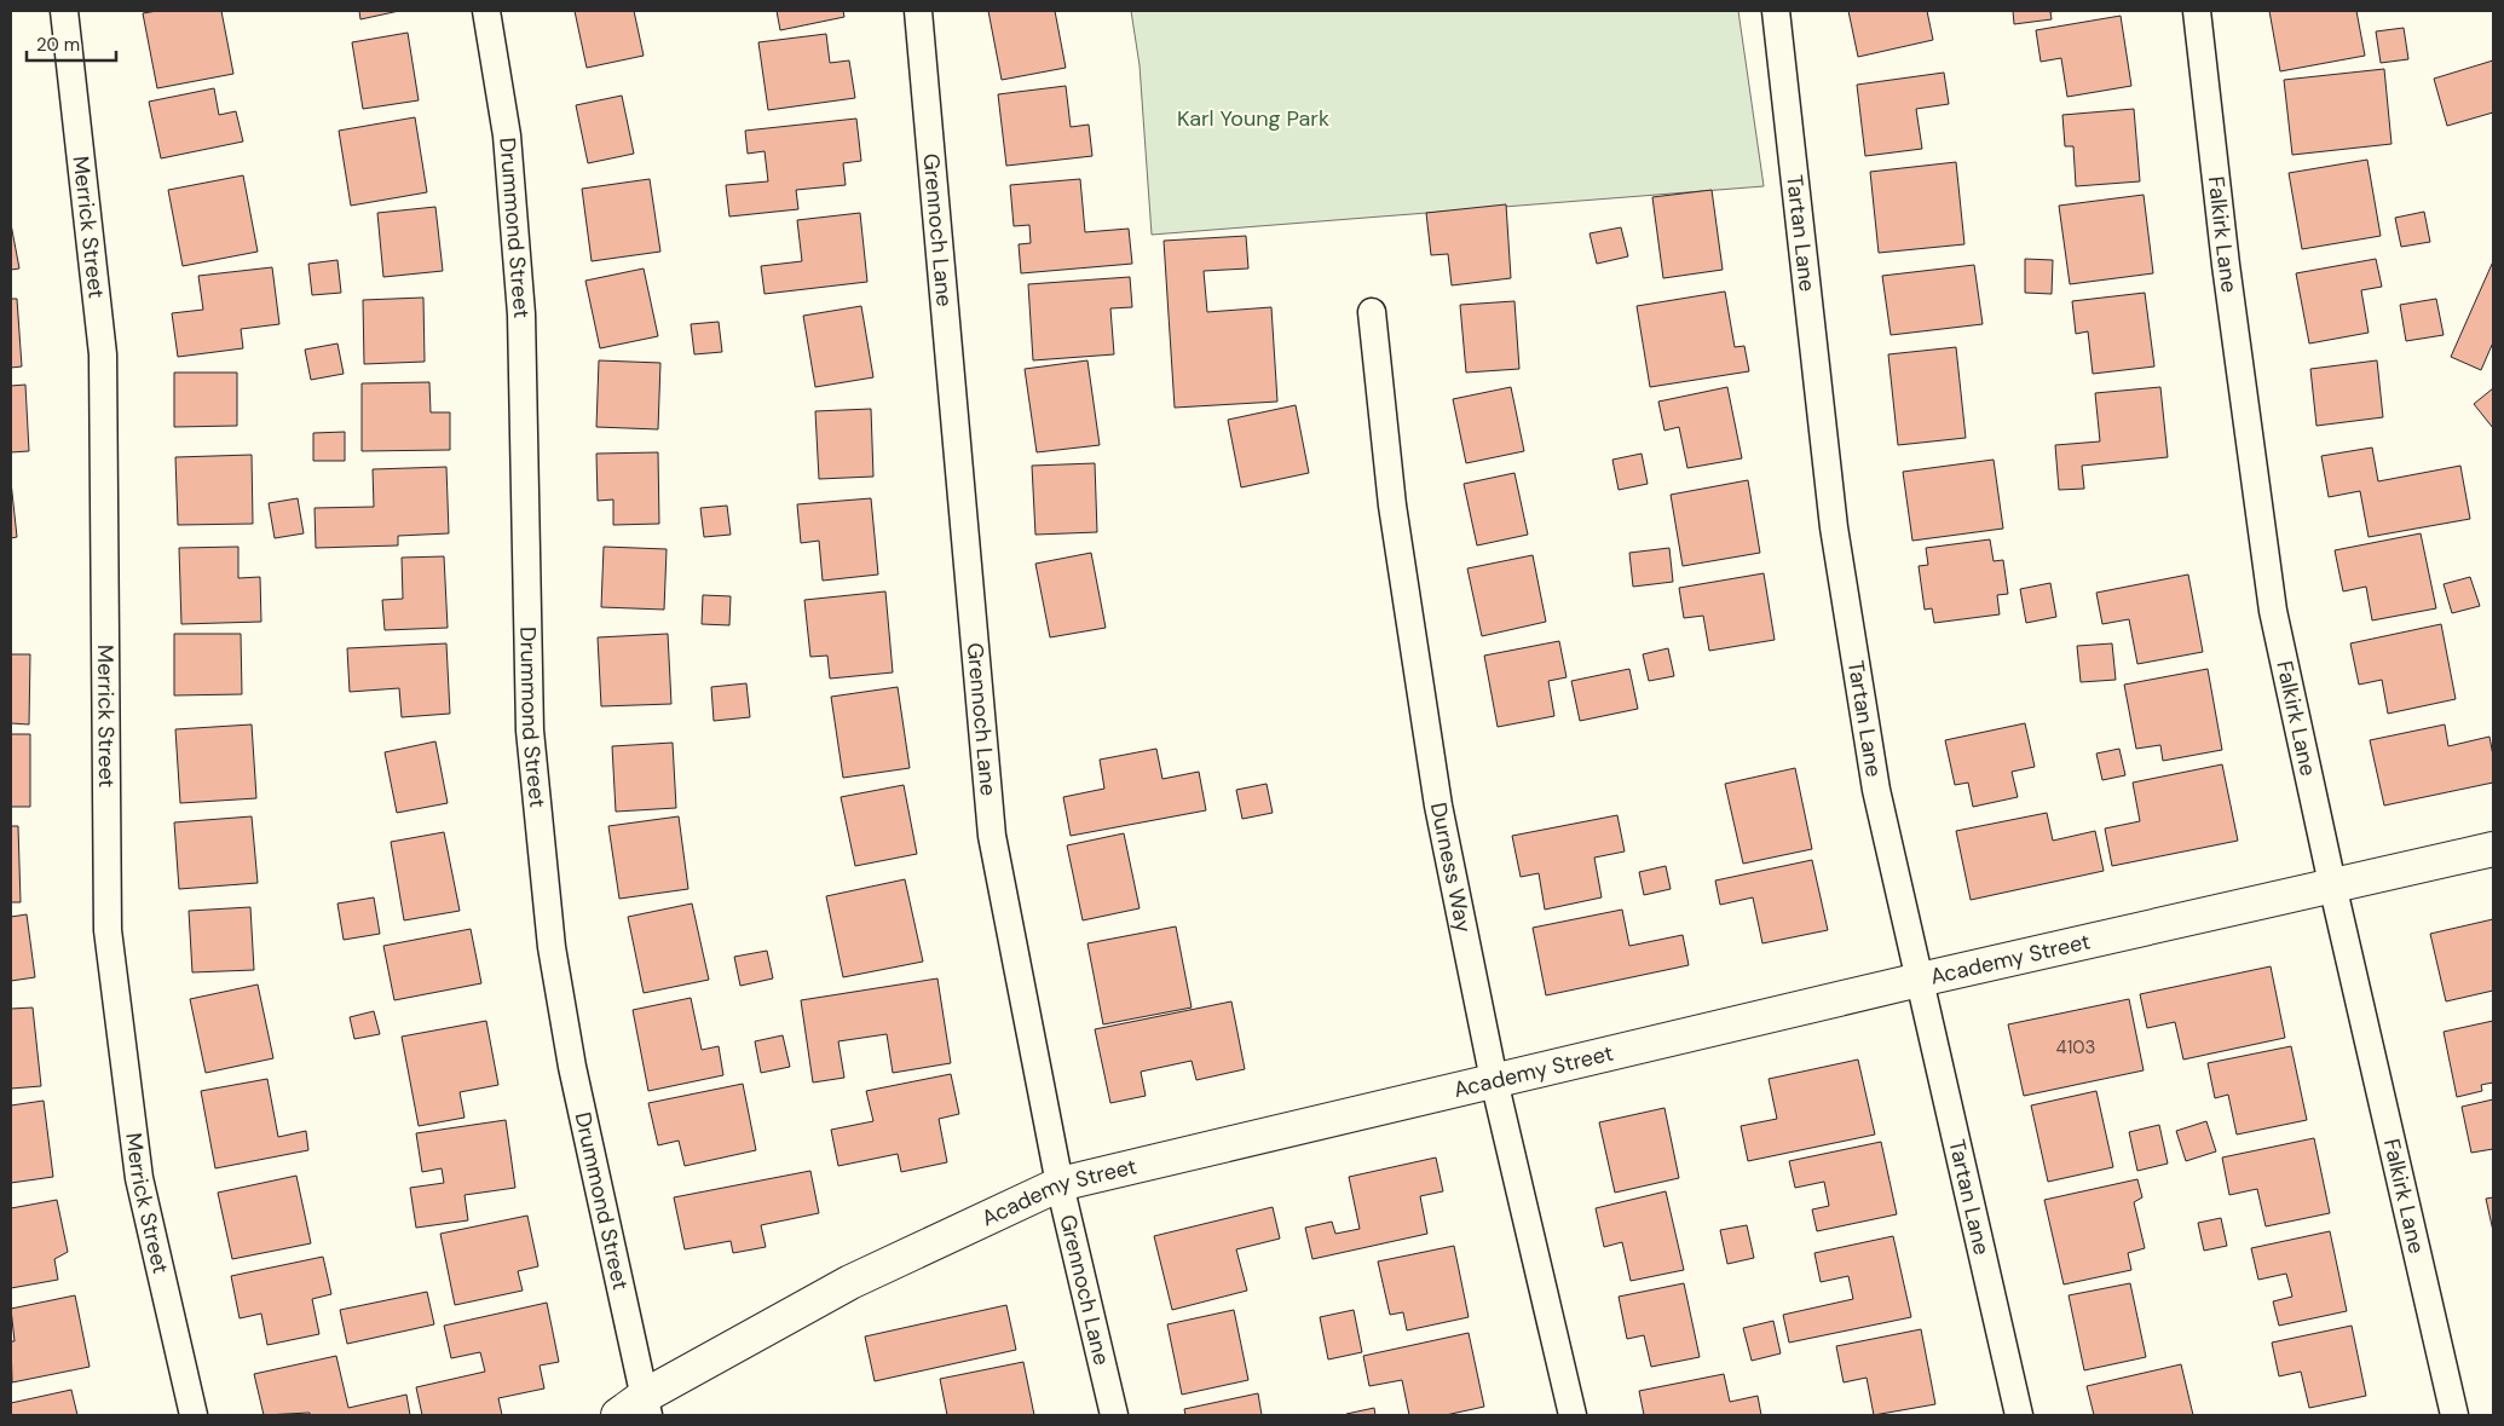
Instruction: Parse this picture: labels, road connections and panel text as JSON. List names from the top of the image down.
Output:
{
  "streets": {
    "street": [
      "Merrick Street",
      "Drummond Street",
      "Grennoch Lane",
      "Tartan Lane",
      "Falkirk Lane",
      "Durness Way",
      "Academy Street"
    ]
  },
  "crossings": [
    ["Drummond Street", "Academy Street"],
    ["Grennoch Lane", "Academy Street"],
    ["Tartan Lane", "Academy Street"],
    ["Falkirk Lane", "Academy Street"],
    ["Durness Way", "Academy Street"]
  ],
  "parks": ["Karl Young Park"],
  "house_numbers": ["4103"],
  "scale_bar": "20 m"
}
